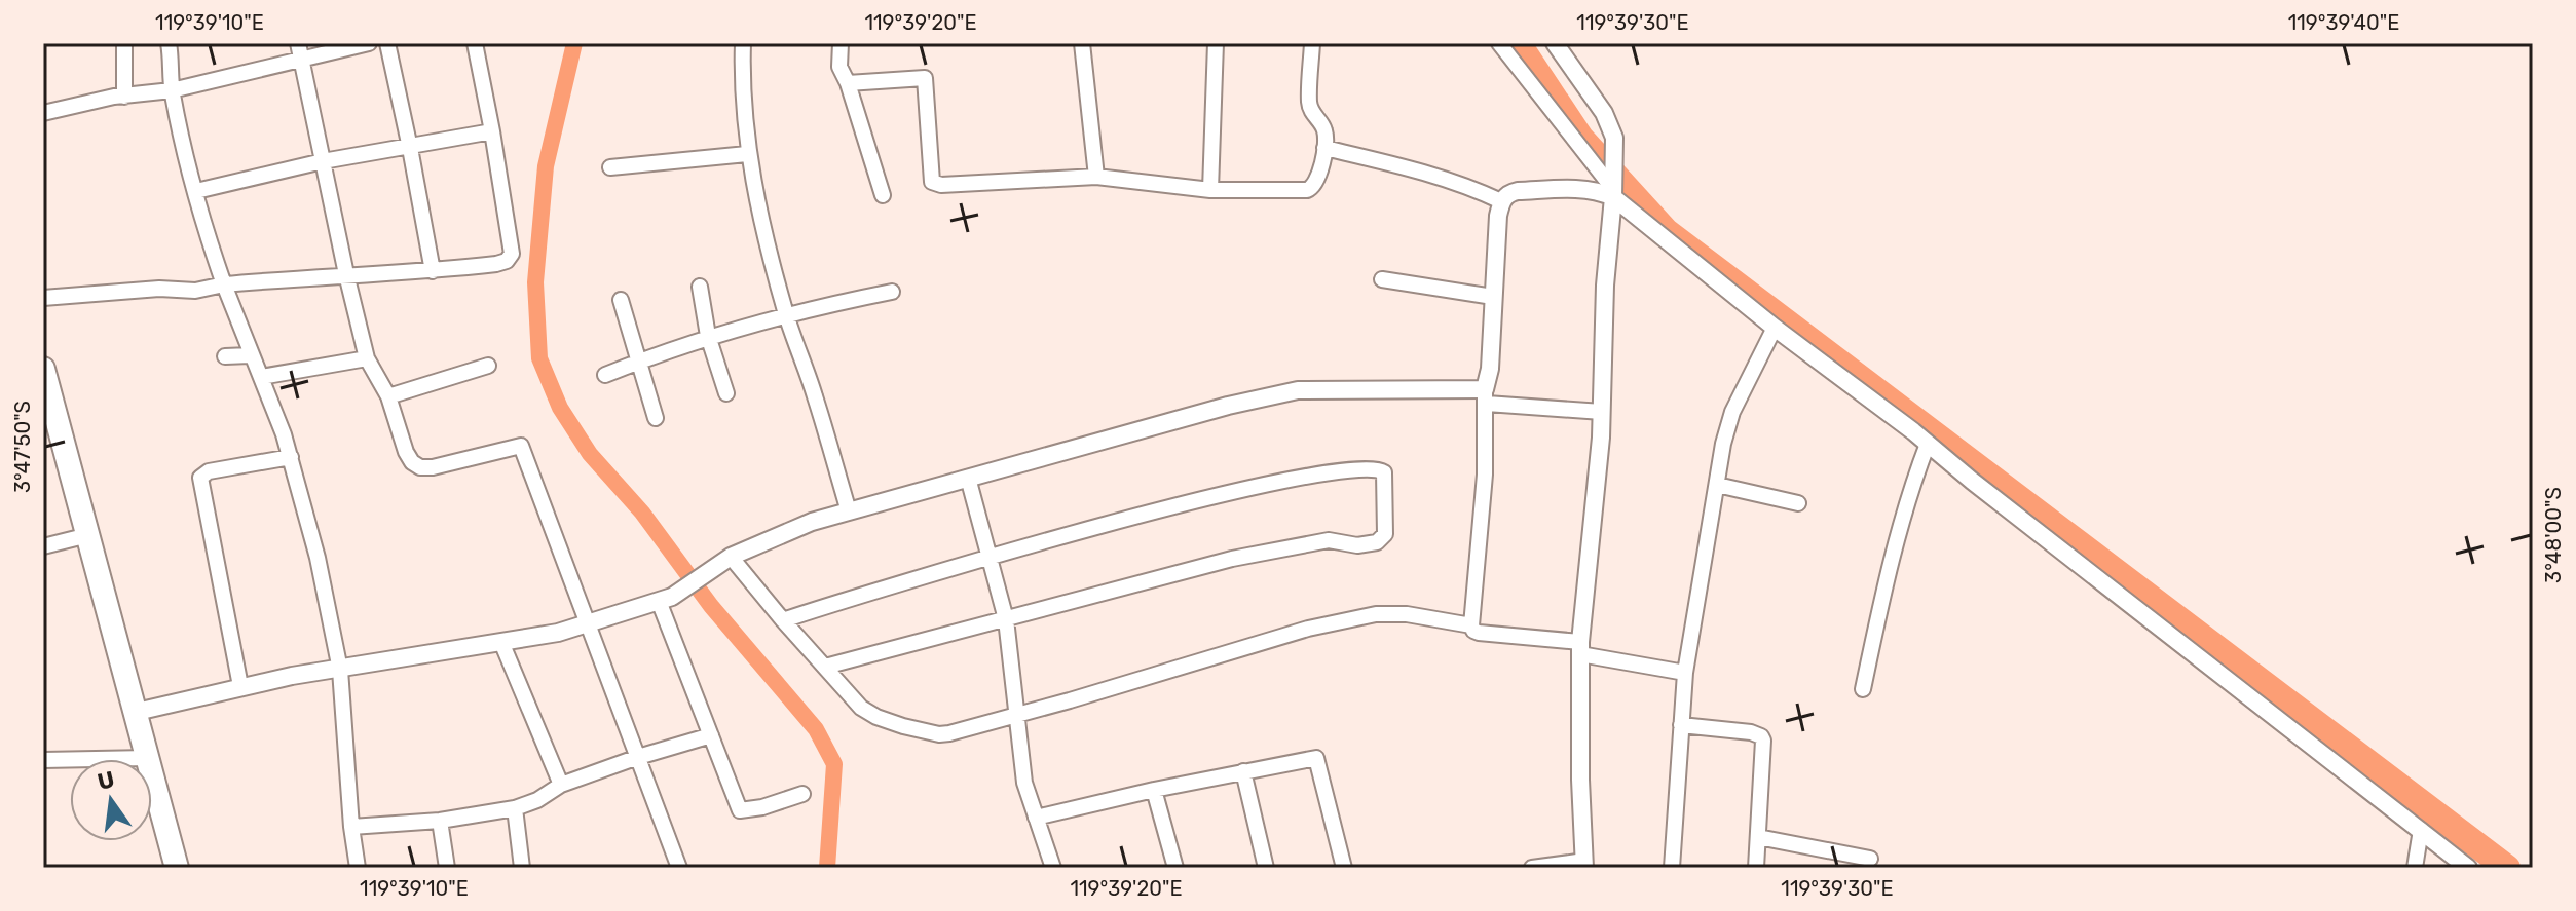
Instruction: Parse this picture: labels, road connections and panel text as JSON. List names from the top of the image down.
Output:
{
  "north": "top",
  "coordinates": [
    "119°39'10\"E",
    "119°39'20\"E",
    "119°39'30\"E",
    "119°39'40\"E",
    "3°47'50\"S",
    "3°48'00\"S"
  ]
}
